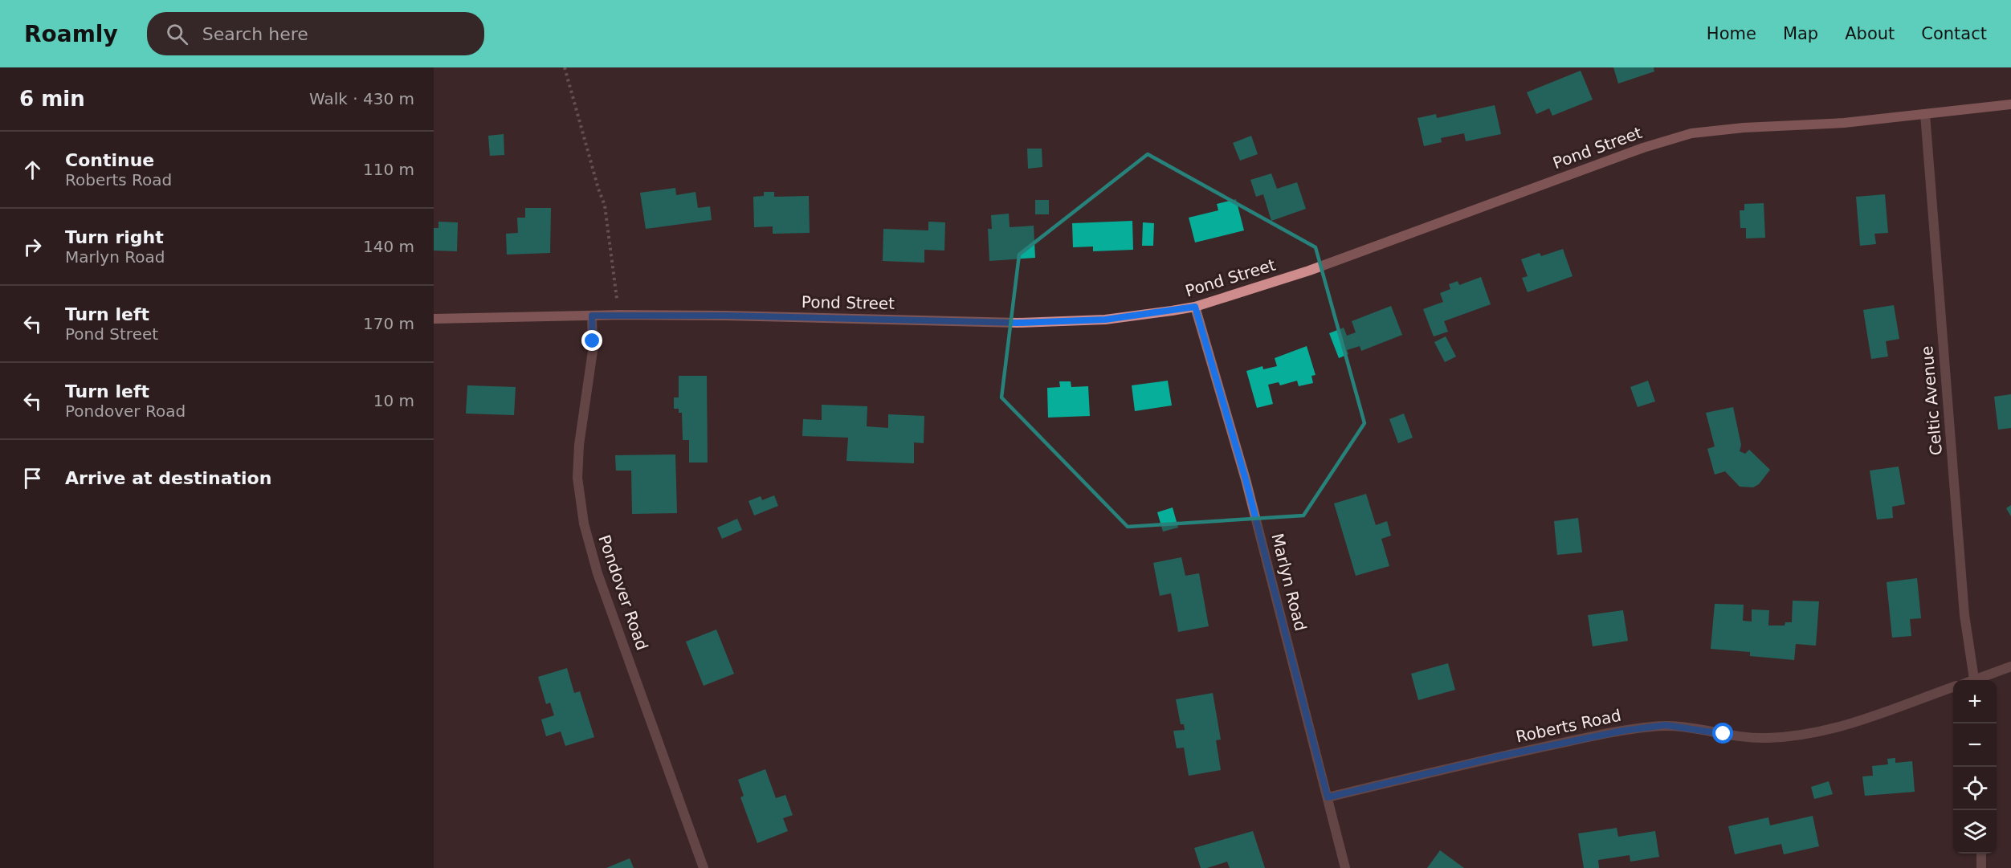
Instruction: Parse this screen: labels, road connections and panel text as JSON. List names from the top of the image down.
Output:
{
  "streets": {
    "street": [
      "Pond Street",
      "Celtic Avenue",
      "Marlyn Road",
      "Pondover Road",
      "Roberts Road"
    ]
  },
  "crossings": [
    ["Pond Street", "Celtic Avenue"],
    ["Pond Street", "Marlyn Road"],
    ["Pond Street", "Pondover Road"],
    ["Marlyn Road", "Roberts Road"]
  ],
  "page": {
    "header": "Roamly",
    "search": "Search here",
    "nav": [
      "Home",
      "Map",
      "About",
      "Contact"
    ],
    "heading": ["6 min", "Walk · 430 m"],
    "list": [
      ["Continue", "Roberts Road", "110 m"],
      ["Turn right", "Marlyn Road", "140 m"],
      ["Turn left", "Pond Street", "170 m"],
      ["Turn left", "Pondover Road", "10 m"],
      "Arrive at destination"
    ],
    "map_buttons": ["+", "−"]
  }
}
